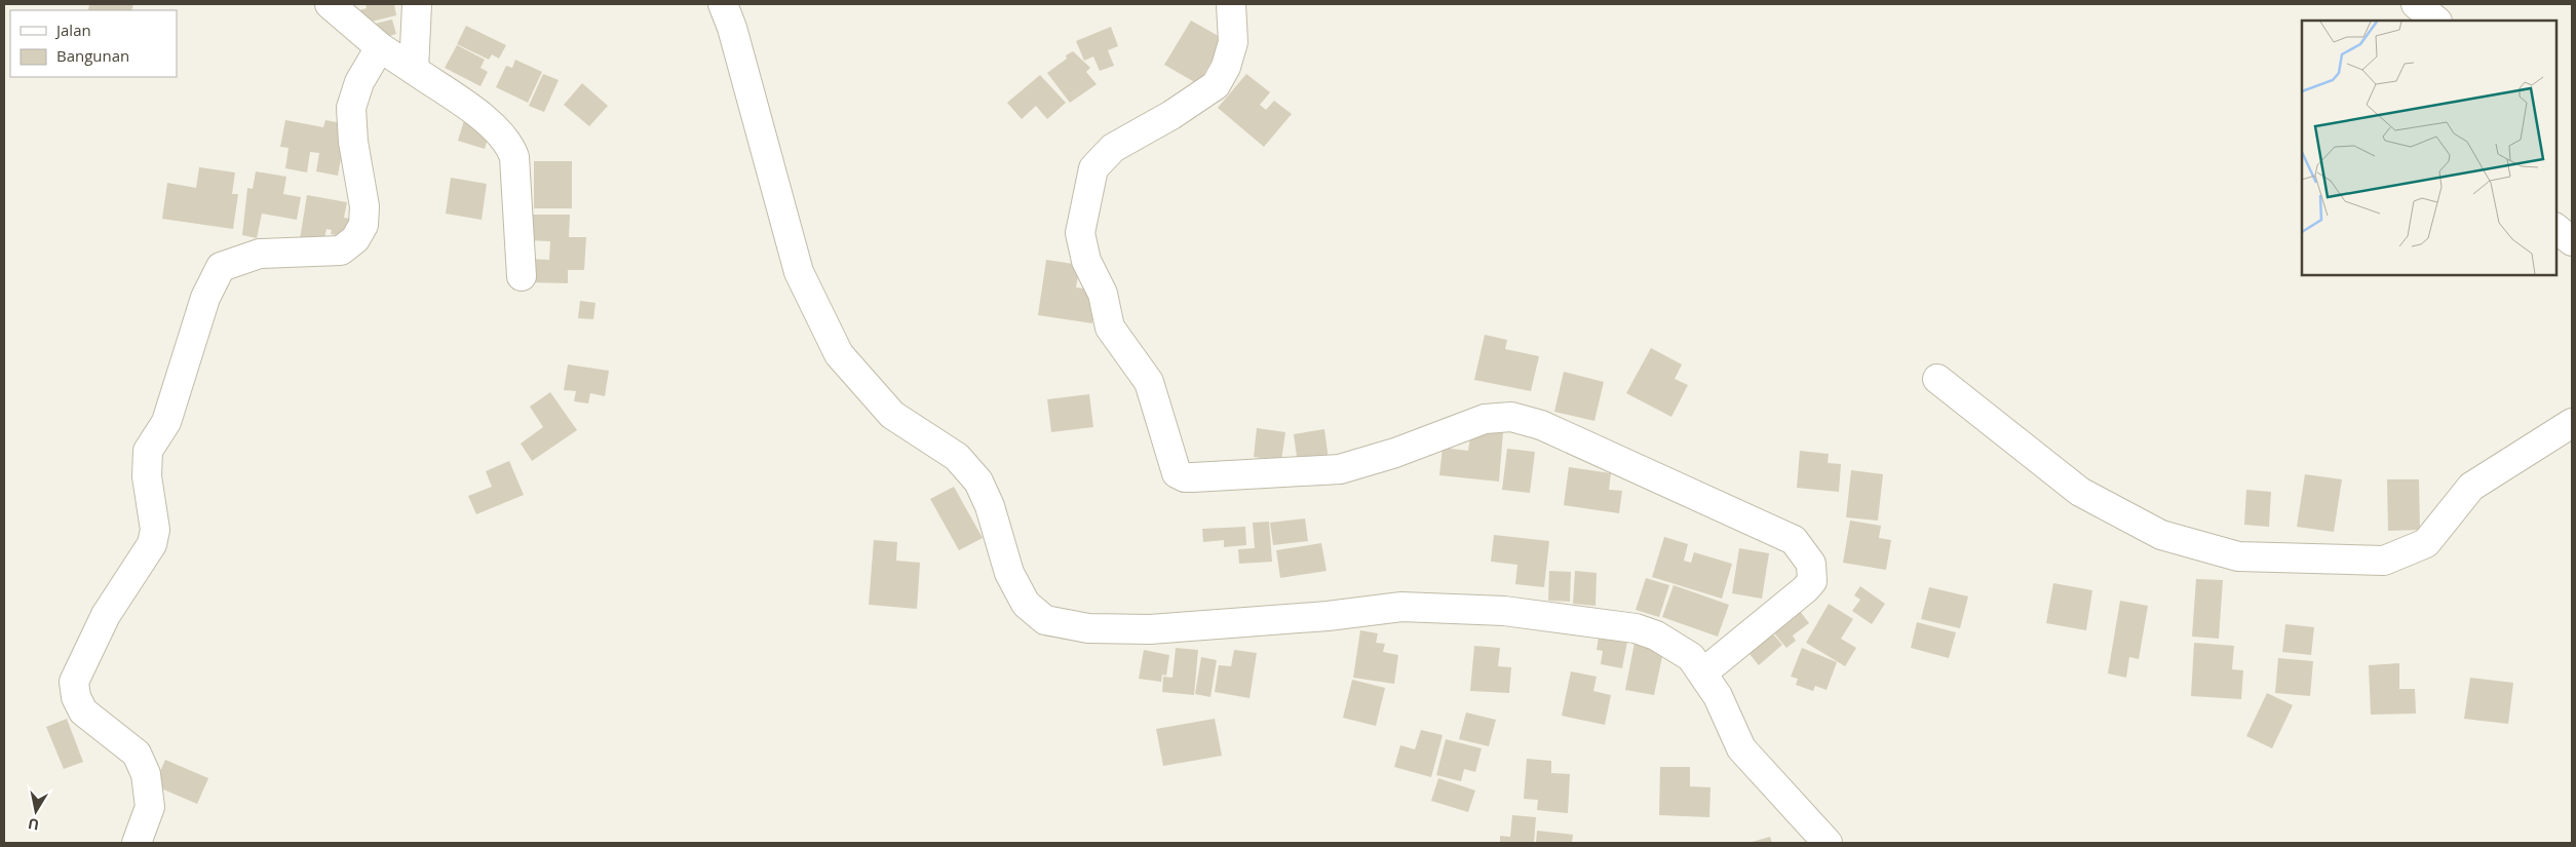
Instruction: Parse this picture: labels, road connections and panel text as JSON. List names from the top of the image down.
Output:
{
  "legend": ["Jalan", "Bangunan"],
  "north": "bottom"
}
